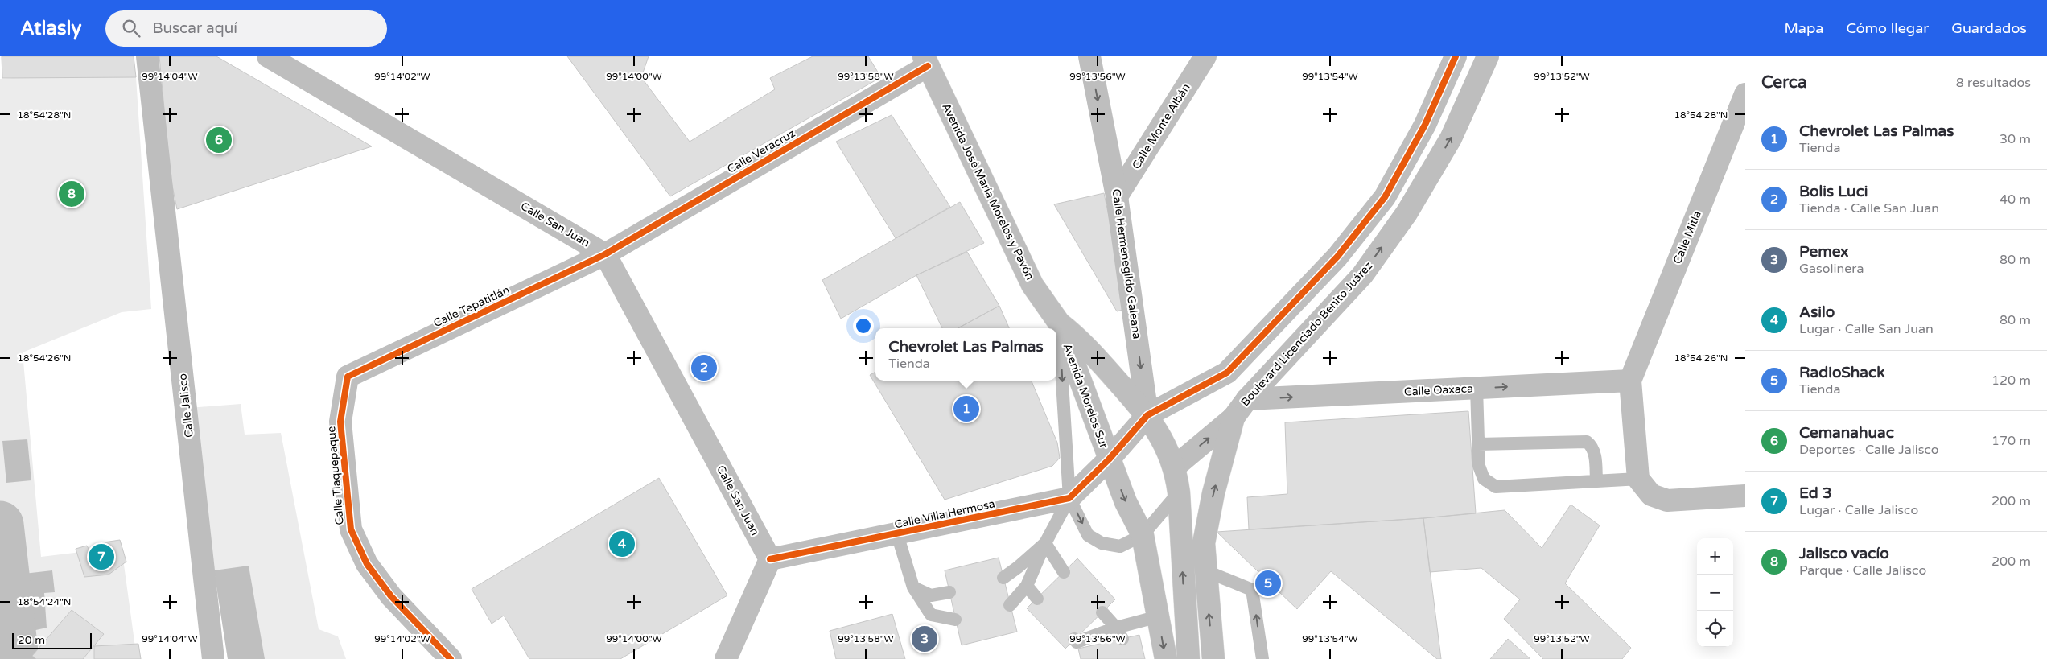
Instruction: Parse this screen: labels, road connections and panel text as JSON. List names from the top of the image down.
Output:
{
  "streets": {
    "street": [
      "Calle Monte Albán",
      "Calle Veracruz",
      "Avenida José María Morelos y Pavón",
      "Calle San Juan",
      "Calle Mitla",
      "Calle Hermenegildo Galeana",
      "Calle Tepatitlán",
      "Boulevard Licenciado Benito Juárez",
      "Calle Oaxaca",
      "Avenida Morelos Sur",
      "Calle Jalisco",
      "Calle Tlaquepaque",
      "Calle Villa Hermosa"
    ]
  },
  "crossings": [
    ["Calle Monte Albán", "Calle Hermenegildo Galeana"],
    ["Calle Veracruz", "Avenida José María Morelos y Pavón"],
    ["Calle Veracruz", "Calle San Juan"],
    ["Calle Veracruz", "Calle Tepatitlán"],
    ["Avenida José María Morelos y Pavón", "Avenida Morelos Sur"],
    ["Calle San Juan", "Calle Tepatitlán"],
    ["Calle San Juan", "Calle Villa Hermosa"],
    ["Calle Mitla", "Calle Oaxaca"],
    ["Calle Hermenegildo Galeana", "Avenida Morelos Sur"],
    ["Calle Tepatitlán", "Calle Tlaquepaque"],
    ["Boulevard Licenciado Benito Juárez", "Calle Oaxaca"],
    ["Boulevard Licenciado Benito Juárez", "Avenida Morelos Sur"],
    ["Avenida Morelos Sur", "Calle Villa Hermosa"]
  ],
  "one_way": ["Calle Hermenegildo Galeana", "Calle Oaxaca"],
  "scale_bar": "20 m",
  "page": {
    "header": "Atlasly",
    "search": "Buscar aquí",
    "nav": ["Mapa", "Cómo llegar", "Guardados"],
    "heading": ["Cerca", "8 resultados"],
    "list": [
      {
        "mark": "1",
        "name": "Chevrolet Las Palmas",
        "note": "Tienda",
        "value": "30 m"
      },
      {
        "mark": "2",
        "name": "Bolis Luci",
        "note": "Tienda · Calle San Juan",
        "value": "40 m"
      },
      {
        "mark": "3",
        "name": "Pemex",
        "note": "Gasolinera",
        "value": "80 m"
      },
      {
        "mark": "4",
        "name": "Asilo",
        "note": "Lugar · Calle San Juan",
        "value": "80 m"
      },
      {
        "mark": "5",
        "name": "RadioShack",
        "note": "Tienda",
        "value": "120 m"
      },
      {
        "mark": "6",
        "name": "Cemanahuac",
        "note": "Deportes · Calle Jalisco",
        "value": "170 m"
      },
      {
        "mark": "7",
        "name": "Ed 3",
        "note": "Lugar · Calle Jalisco",
        "value": "200 m"
      },
      {
        "mark": "8",
        "name": "Jalisco vacío",
        "note": "Parque · Calle Jalisco",
        "value": "200 m"
      }
    ],
    "pins": [
      "6",
      "8",
      "2",
      "1",
      "4",
      "7",
      "5",
      "3"
    ],
    "popup": ["Chevrolet Las Palmas", "Tienda"],
    "map_buttons": ["+", "−"],
    "scale": "20 m"
  },
  "coordinates": [
    "99°14'04\"W",
    "99°14'02\"W",
    "99°14'00\"W",
    "99°13'58\"W",
    "99°13'56\"W",
    "99°13'54\"W",
    "99°13'52\"W",
    "18°54'28\"N",
    "18°54'26\"N",
    "18°54'24\"N"
  ]
}
